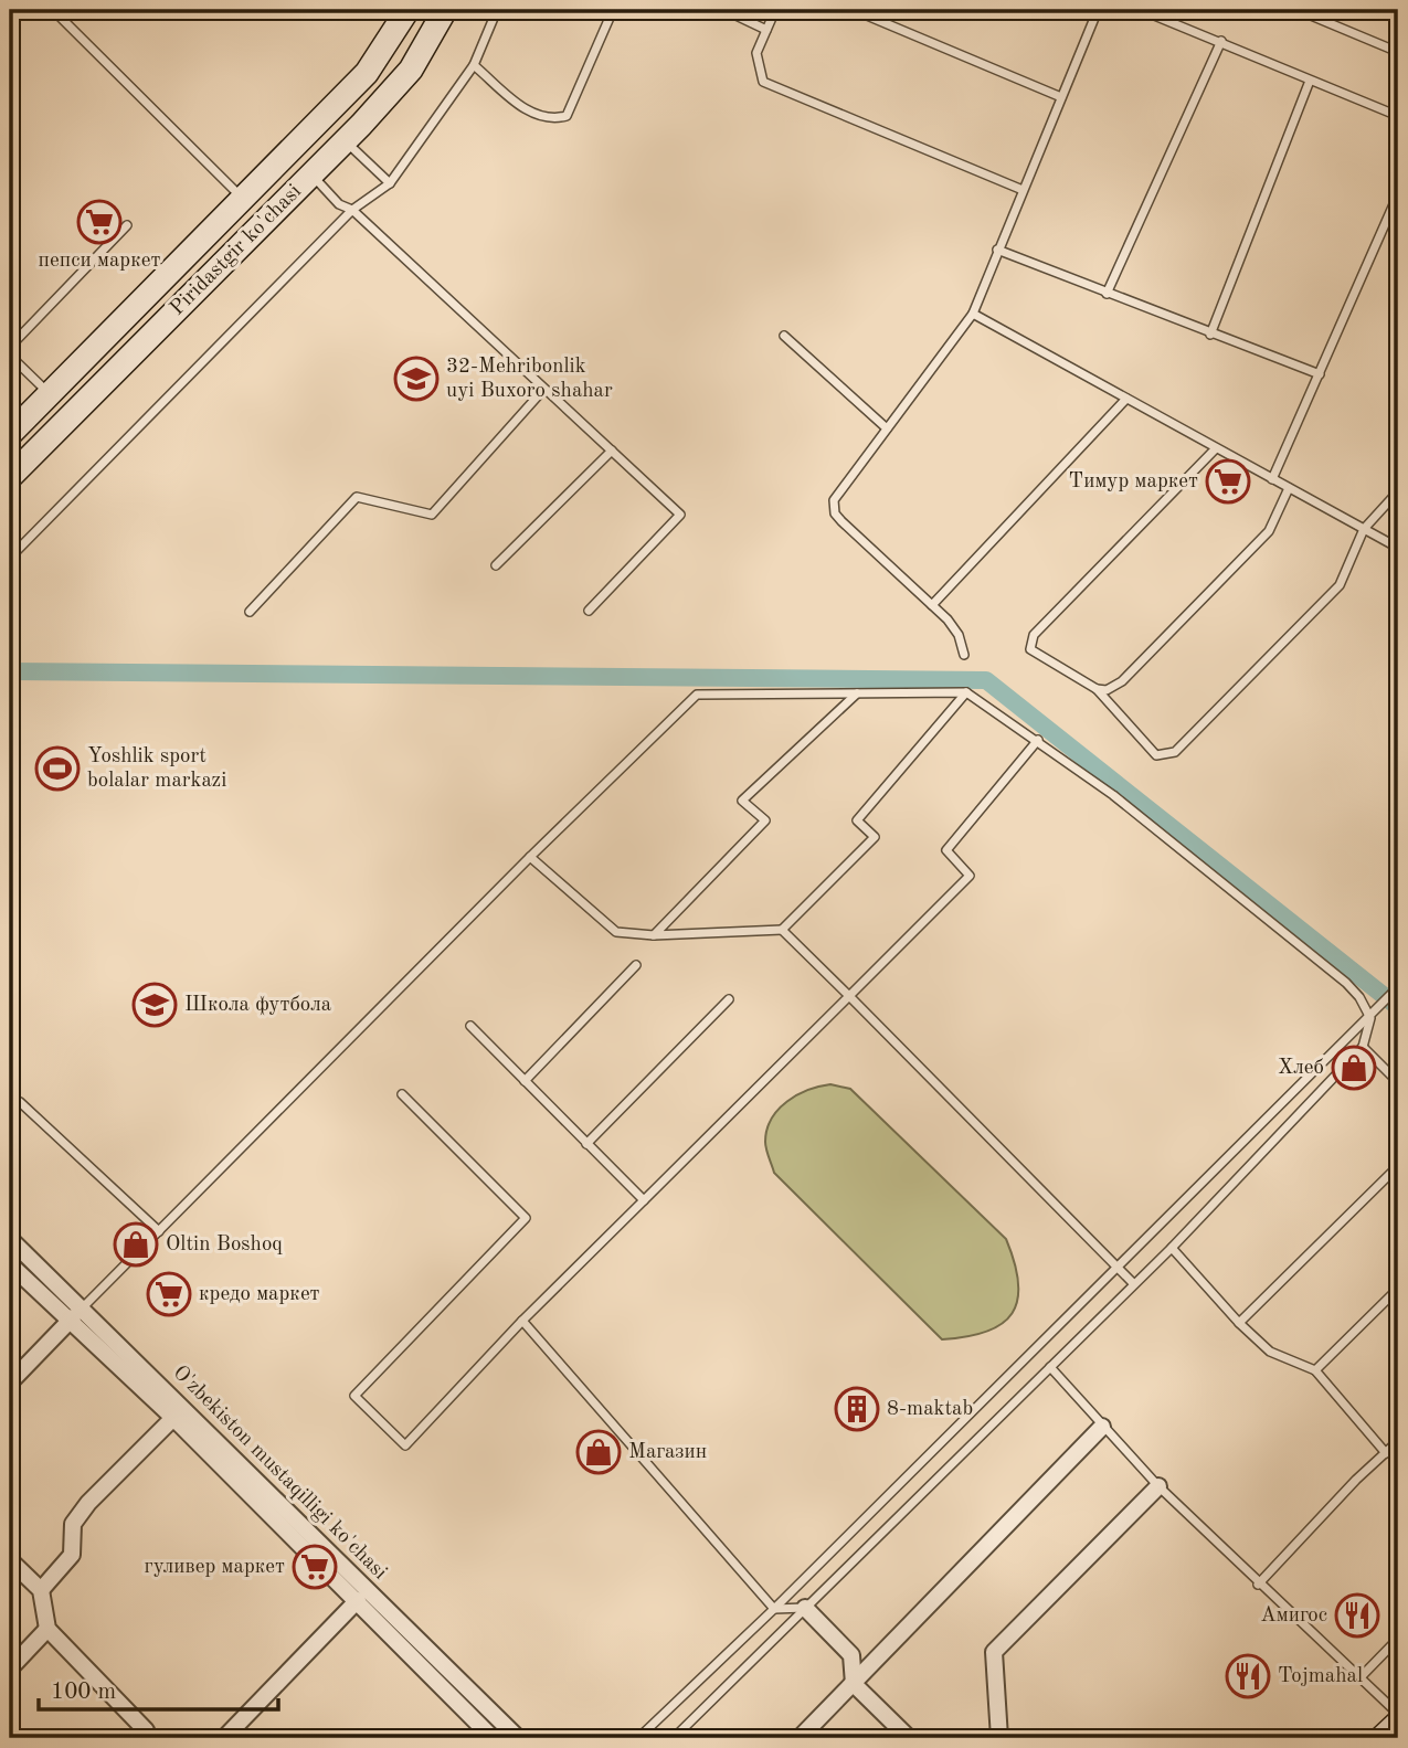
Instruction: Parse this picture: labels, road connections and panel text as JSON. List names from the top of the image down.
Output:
{
  "streets": {
    "main road": ["Piridastgir ko'chasi"],
    "street": ["O'zbekiston mustaqilligi ko'chasi"]
  },
  "places": {
    "supermarket": [
      "пепси маркет",
      "Тимур маркет",
      "кредо маркет",
      "гуливер маркет"
    ],
    "school or university": ["32-Mehribonlik uyi Buxoro shahar", "Школа футбола"],
    "sports": ["Yoshlik sport bolalar markazi"],
    "shop": ["Хлеб", "Oltin Boshoq", "Магазин"],
    "building": ["8-maktab"],
    "restaurant": ["Амигос", "Tojmahal"]
  },
  "scale_bar": "100 m"
}
